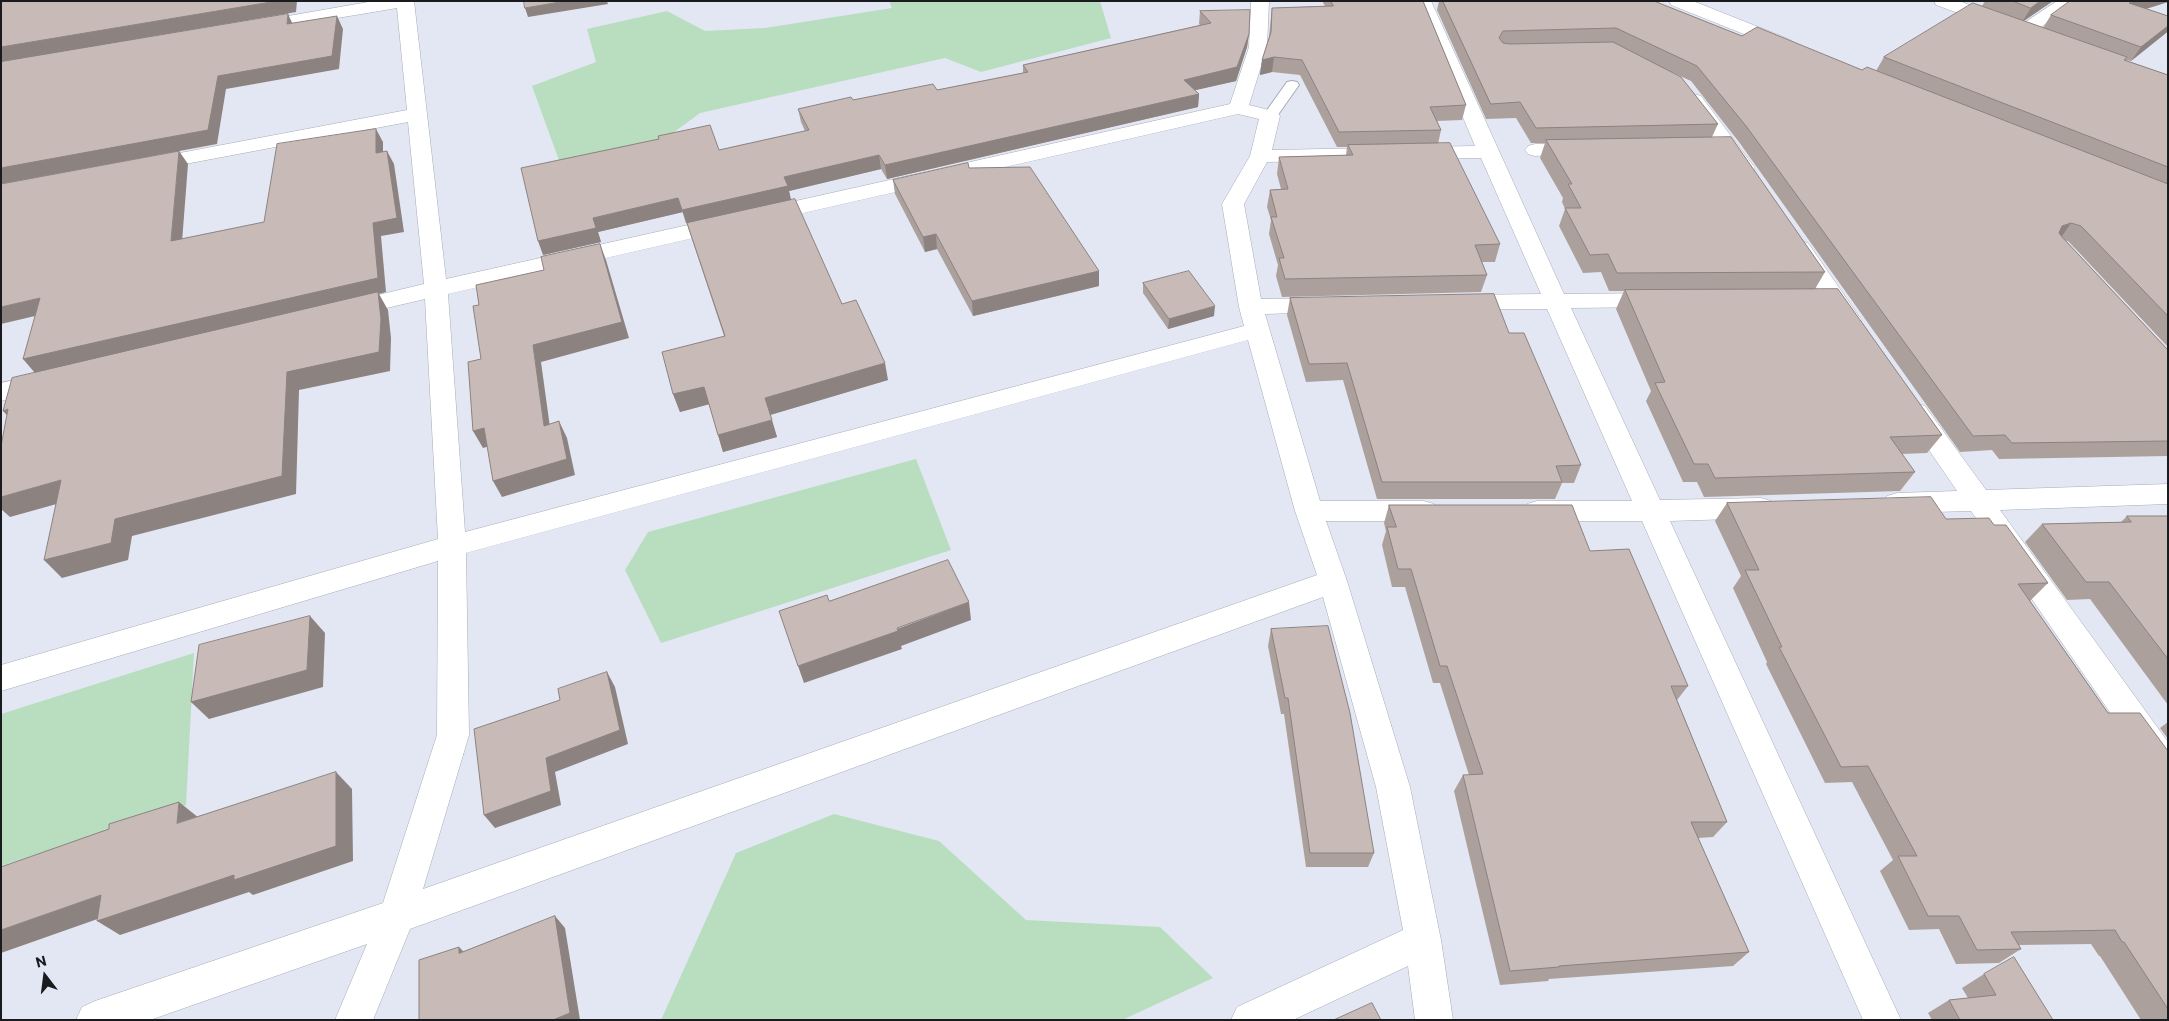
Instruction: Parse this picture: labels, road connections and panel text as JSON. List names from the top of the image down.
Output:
{
  "north": "top"
}
